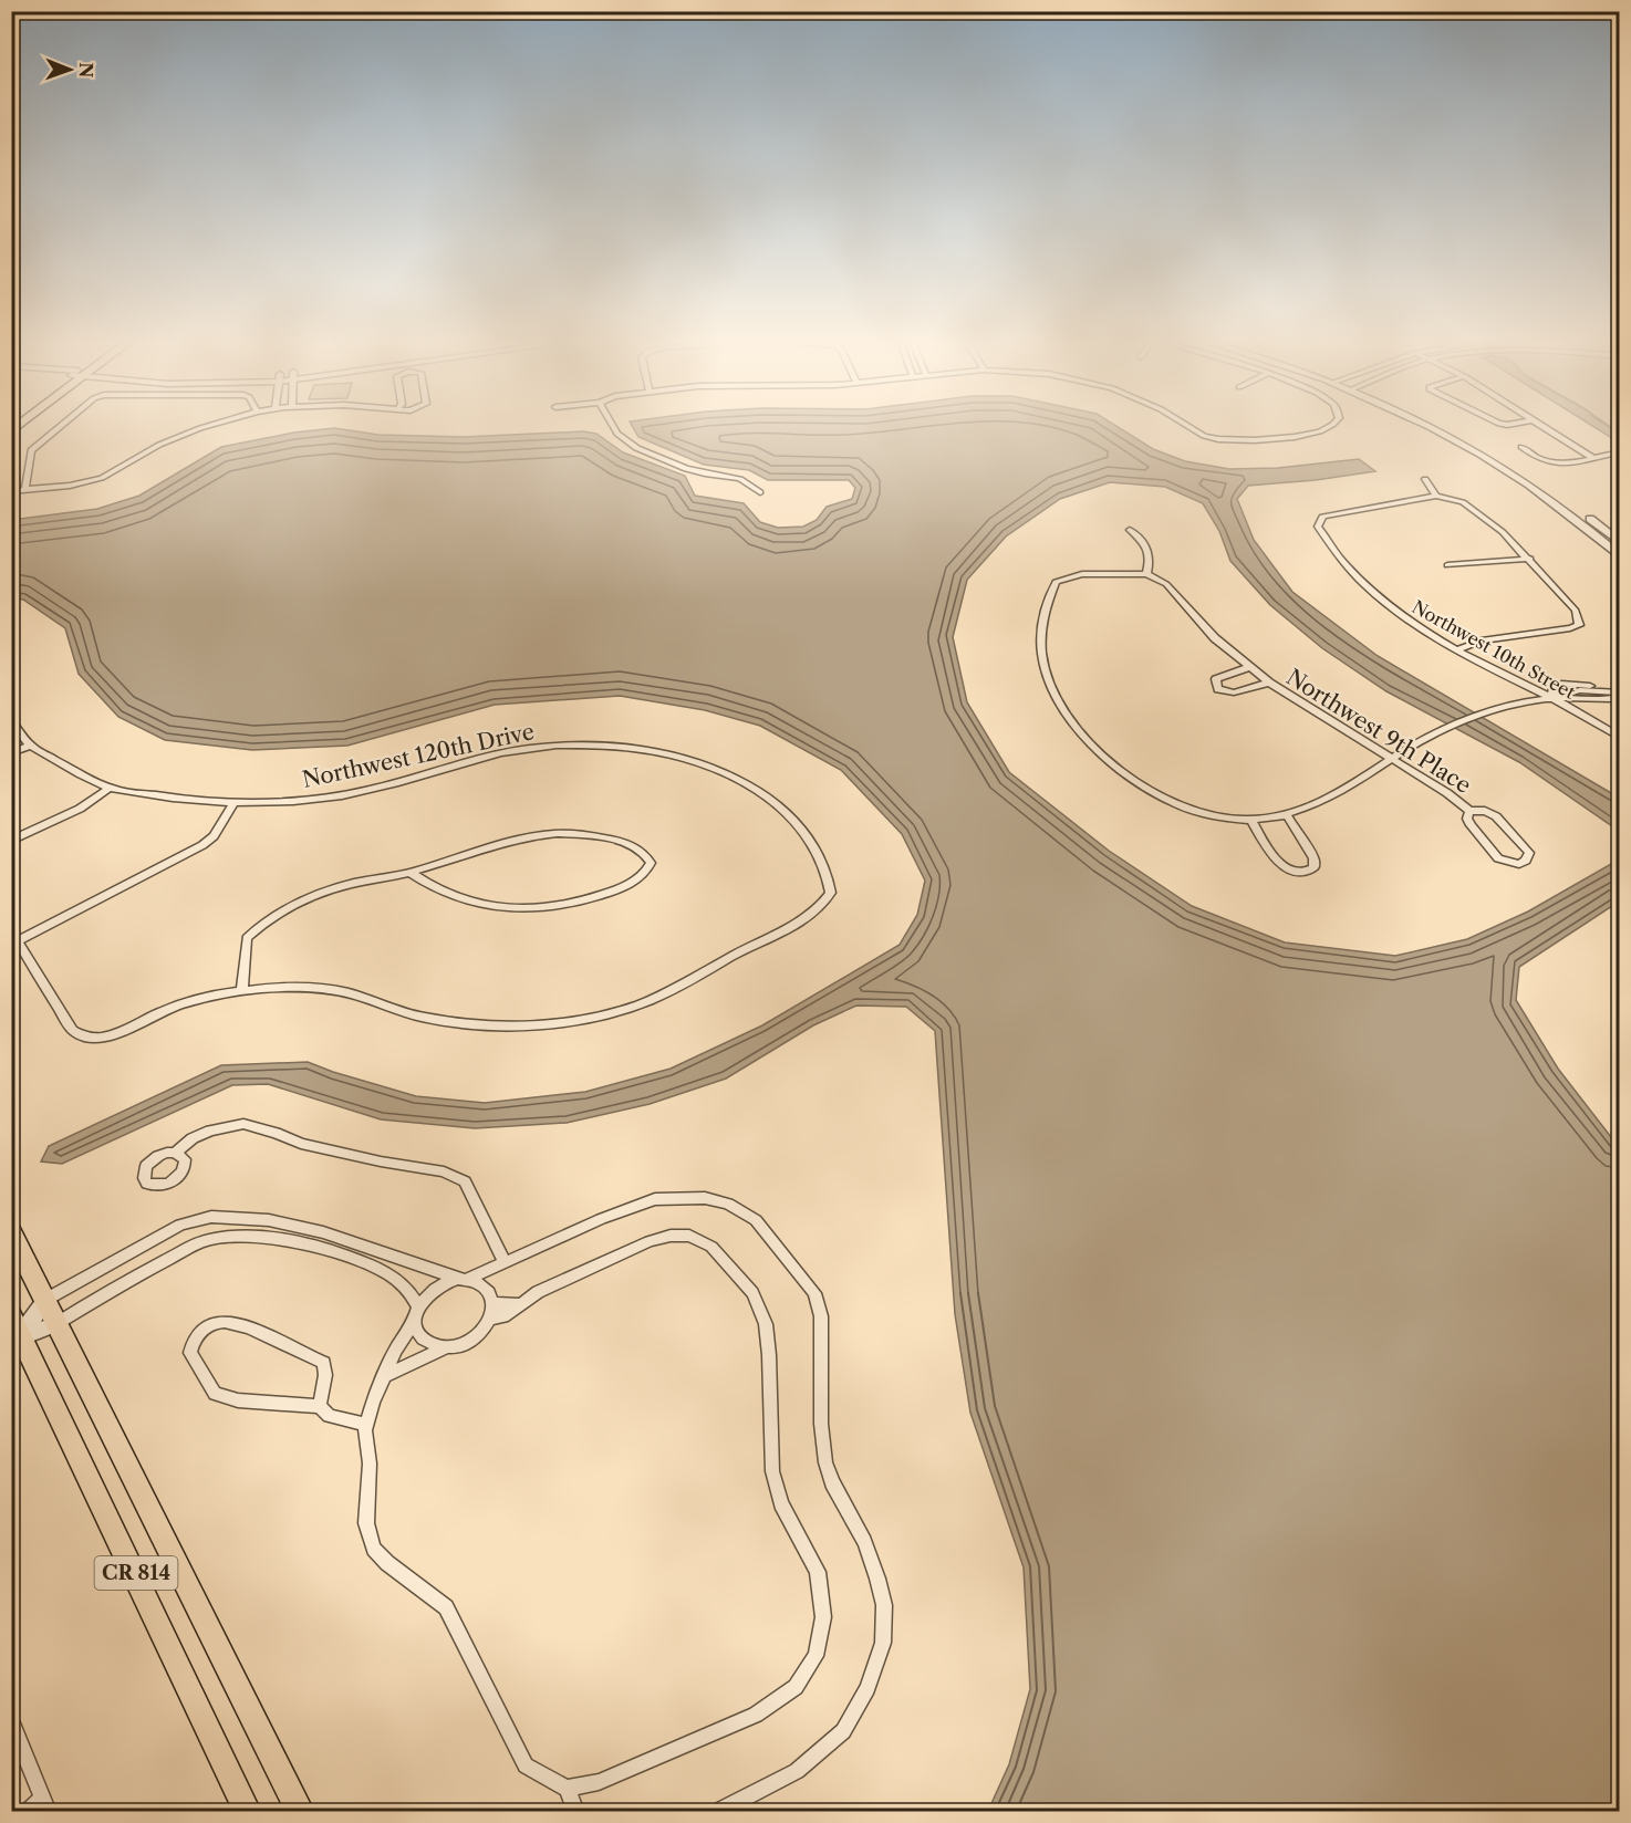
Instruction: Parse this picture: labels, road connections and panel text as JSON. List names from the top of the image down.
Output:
{
  "streets": {
    "main road": ["CR 814"],
    "street": ["Northwest 10th Street", "Northwest 9th Place", "Northwest 120th Drive"]
  },
  "north": "right"
}
